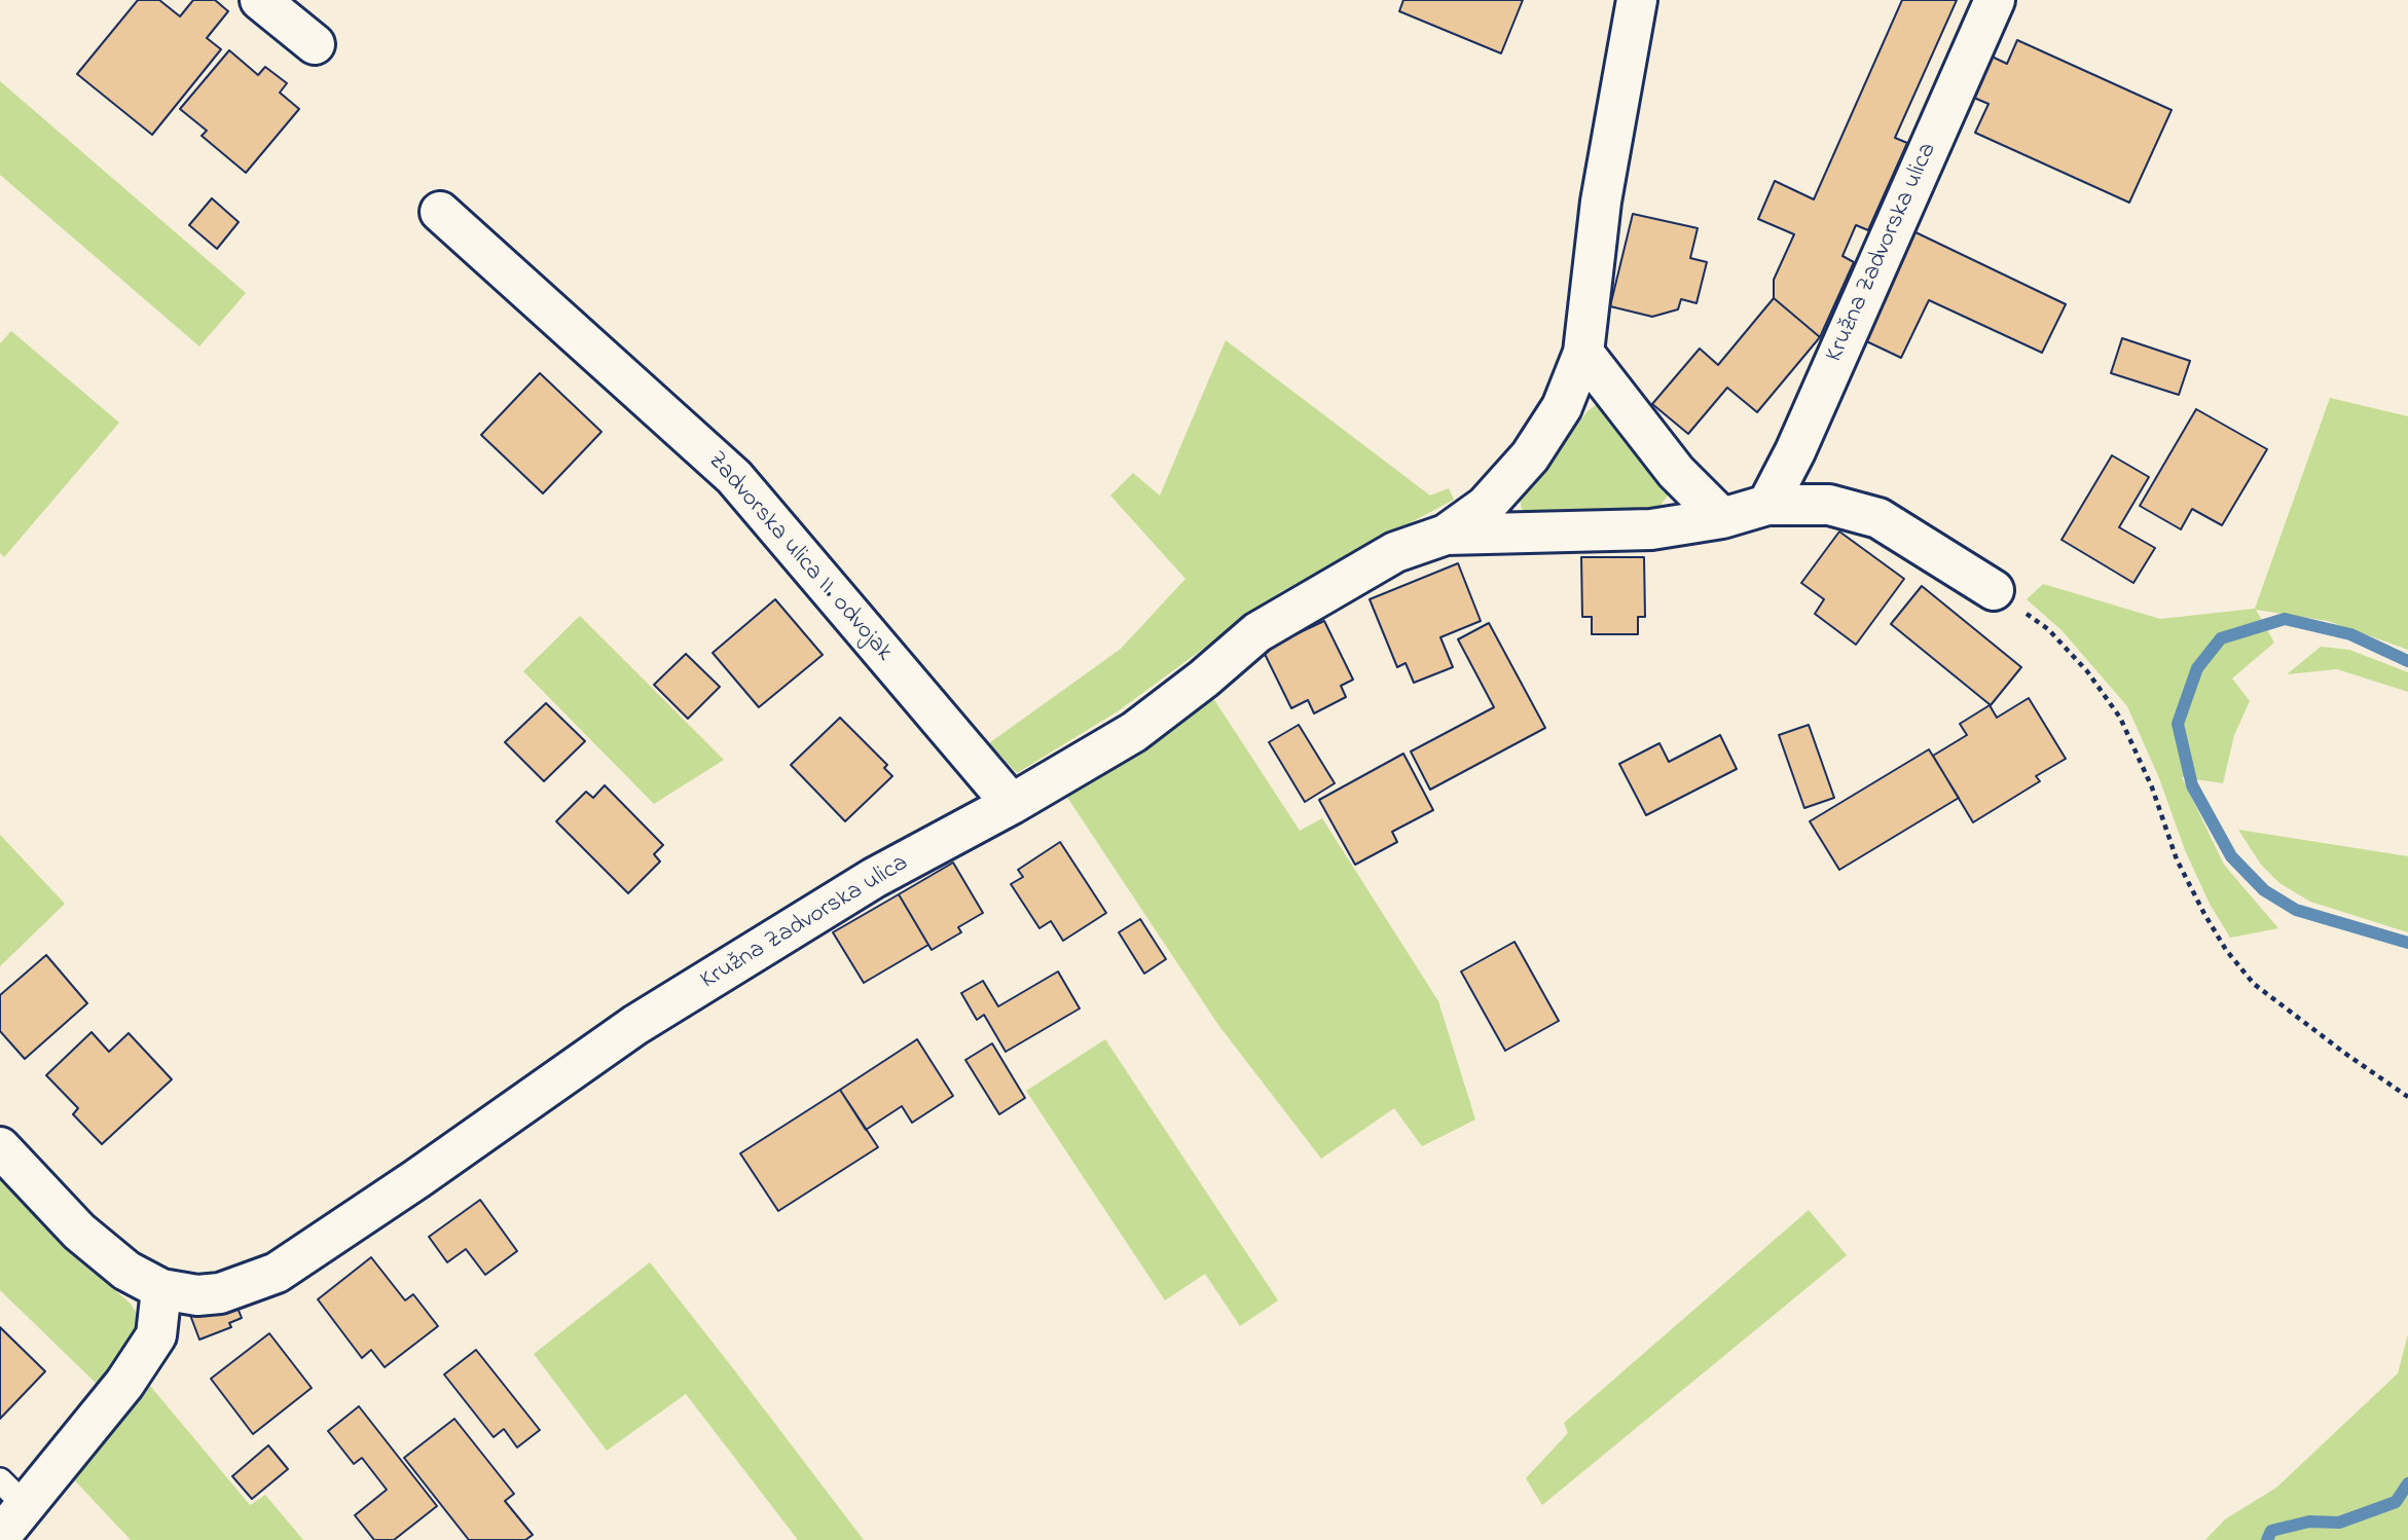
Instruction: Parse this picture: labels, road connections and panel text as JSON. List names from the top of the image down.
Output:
{
  "streets": {
    "street": ["Kružna Zadvorska ulica", "Zadvorska ulica II. odvojak"]
  },
  "crossings": [
    ["Kružna Zadvorska ulica", "Zadvorska ulica II. odvojak"]
  ]
}
